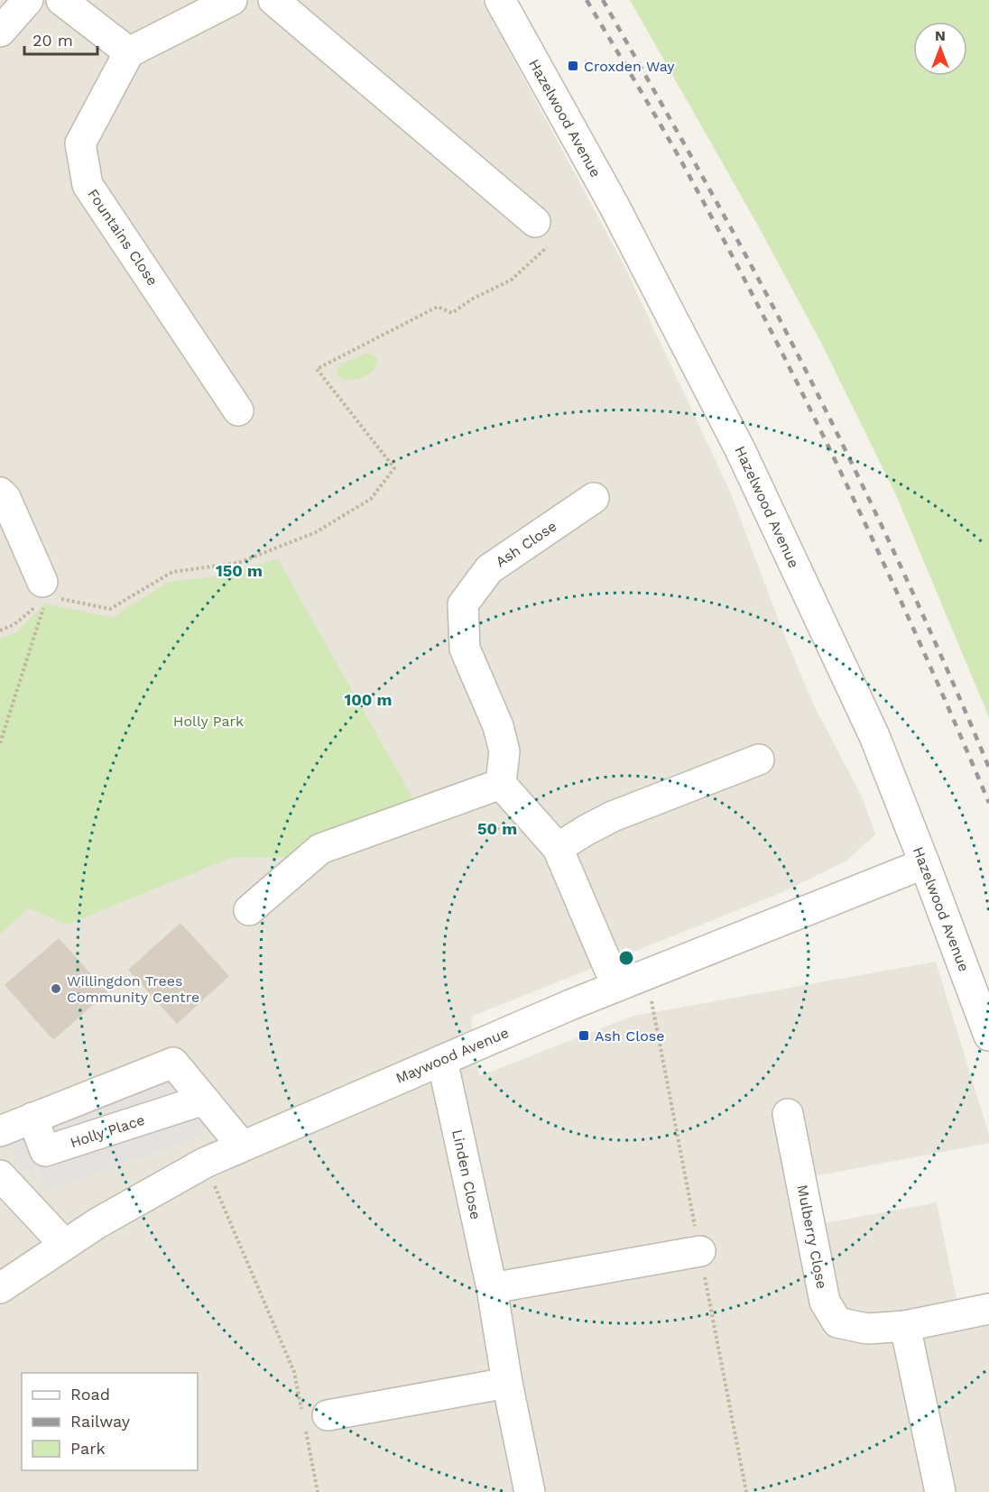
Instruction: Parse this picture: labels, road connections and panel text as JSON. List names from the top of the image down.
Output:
{
  "streets": {
    "street": [
      "Hazelwood Avenue",
      "Fountains Close",
      "Ash Close",
      "Maywood Avenue",
      "Holly Place",
      "Linden Close",
      "Mulberry Close"
    ]
  },
  "crossings": [
    ["Hazelwood Avenue", "Maywood Avenue"],
    ["Maywood Avenue", "Linden Close"]
  ],
  "parks": ["Holly Park"],
  "places": {
    "transit": ["Croxden Way", "Ash Close"],
    "other": ["Willingdon Trees Community Centre"]
  },
  "legend": ["Road", "Railway", "Park"],
  "scale_bar": "20 m",
  "north": "top",
  "rings": ["150 m", "100 m", "50 m"]
}
